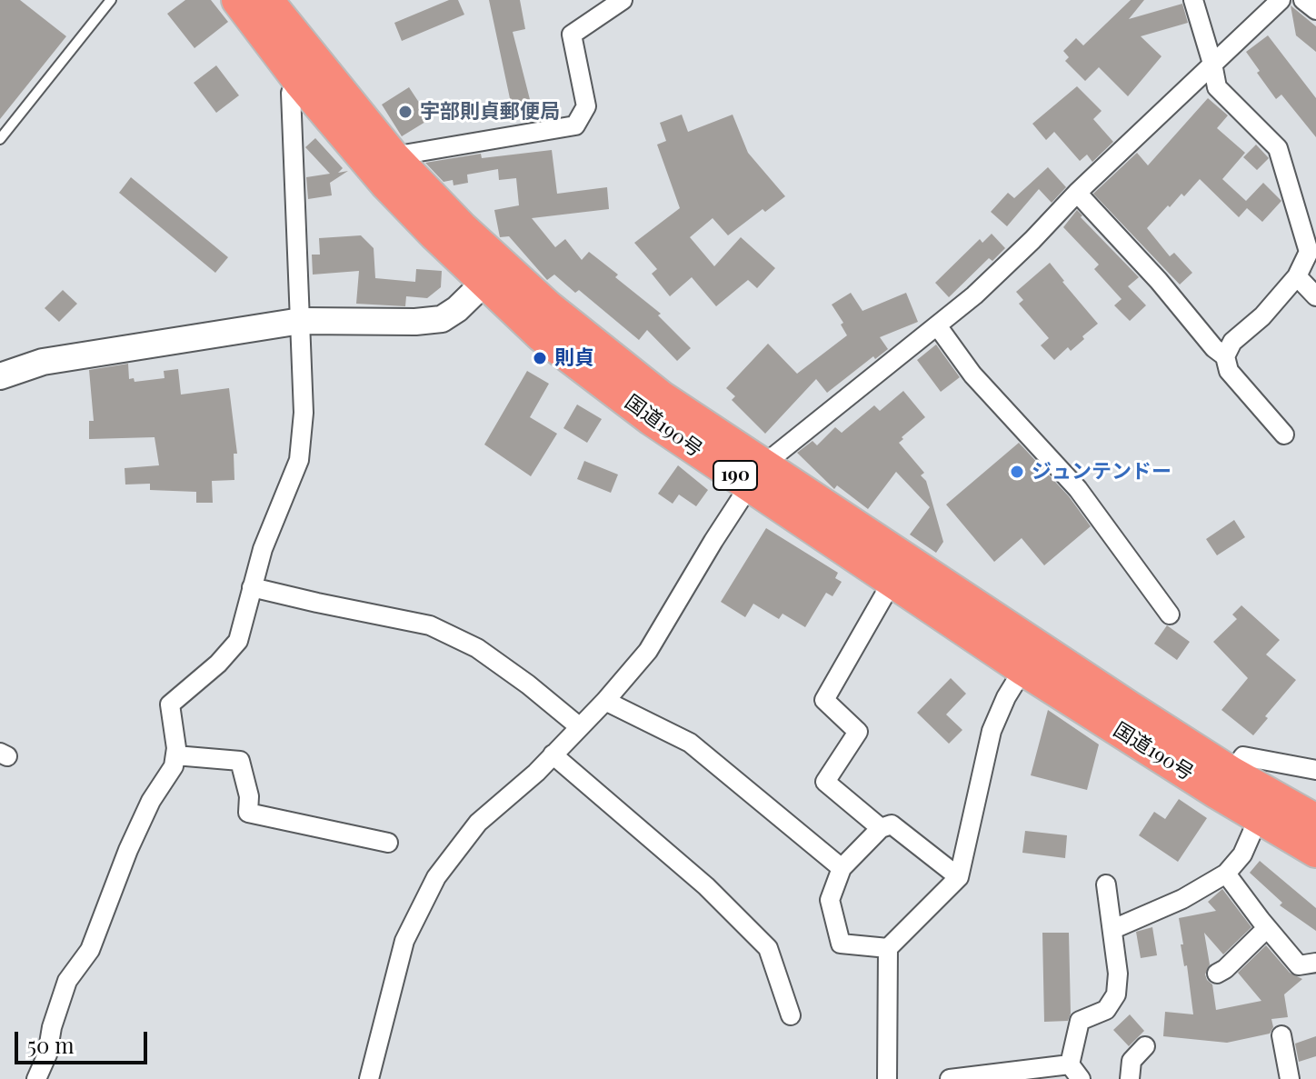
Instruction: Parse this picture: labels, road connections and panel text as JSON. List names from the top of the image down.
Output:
{
  "streets": {
    "highway": ["国道190号", "190"]
  },
  "places": ["宇部則貞郵便局", "則貞", "ジュンテンドー"],
  "scale_bar": "50 m"
}
